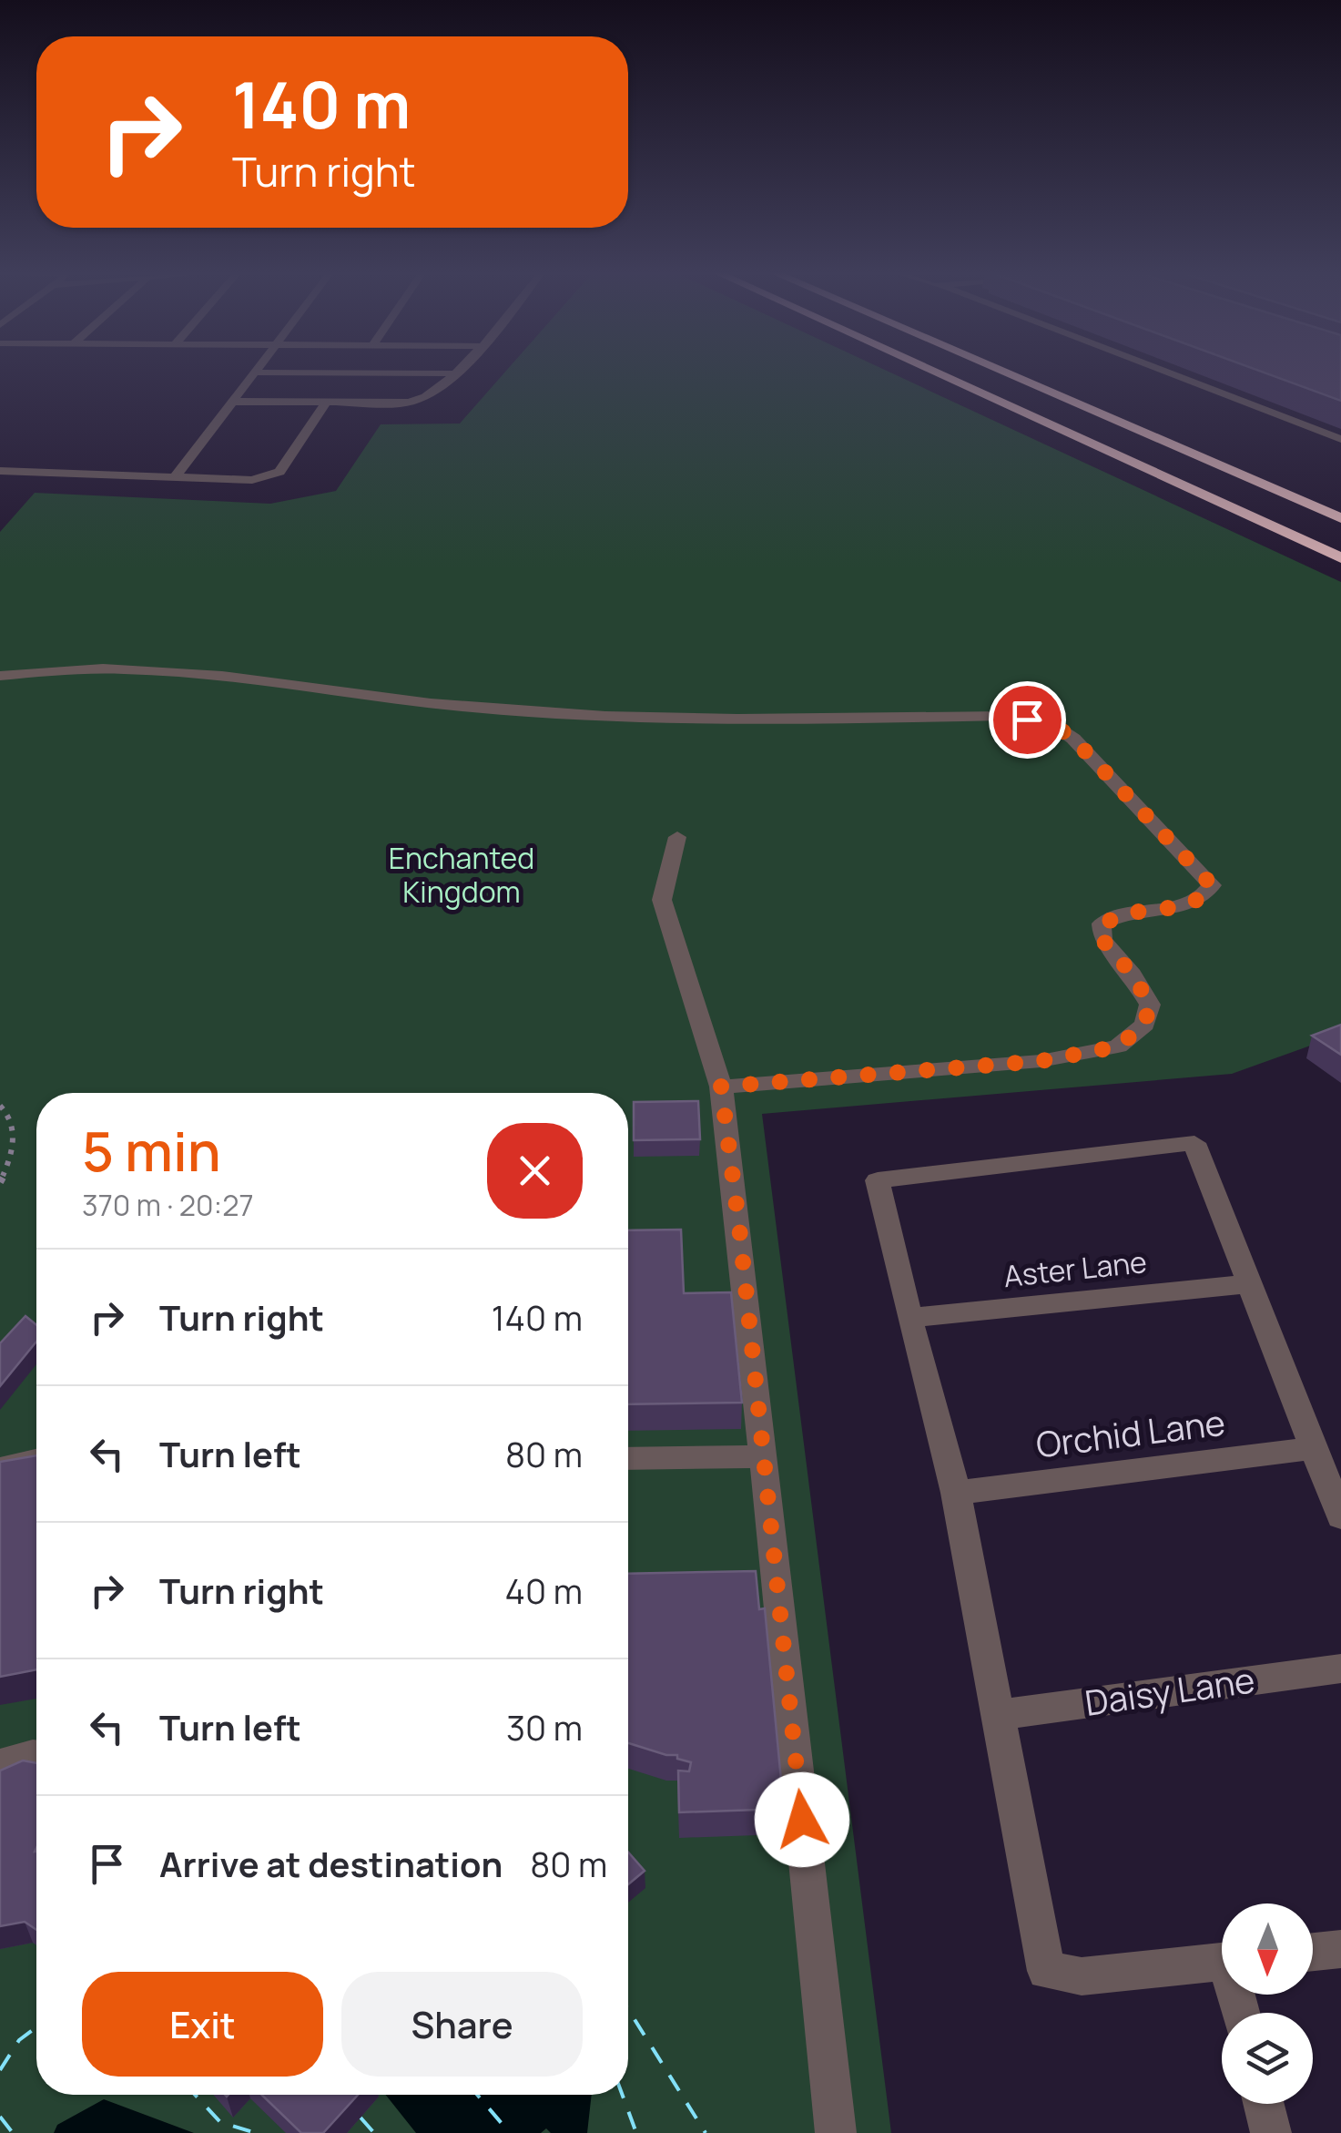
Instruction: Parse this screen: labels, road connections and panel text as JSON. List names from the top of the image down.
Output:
{
  "streets": {
    "street": ["Aster Lane", "Orchid Lane", "Daisy Lane"]
  },
  "parks": ["Enchanted Kingdom"],
  "north": "bottom",
  "page": {
    "turn": ["140 m", "Turn right"],
    "heading": ["5 min", "370 m · 20:27"],
    "list": [
      {
        "name": "Turn right",
        "value": "140 m"
      },
      {
        "name": "Turn left",
        "value": "80 m"
      },
      {
        "name": "Turn right",
        "value": "40 m"
      },
      {
        "name": "Turn left",
        "value": "30 m"
      },
      {
        "name": "Arrive at destination",
        "value": "80 m"
      }
    ],
    "buttons": ["Exit", "Share"]
  }
}
